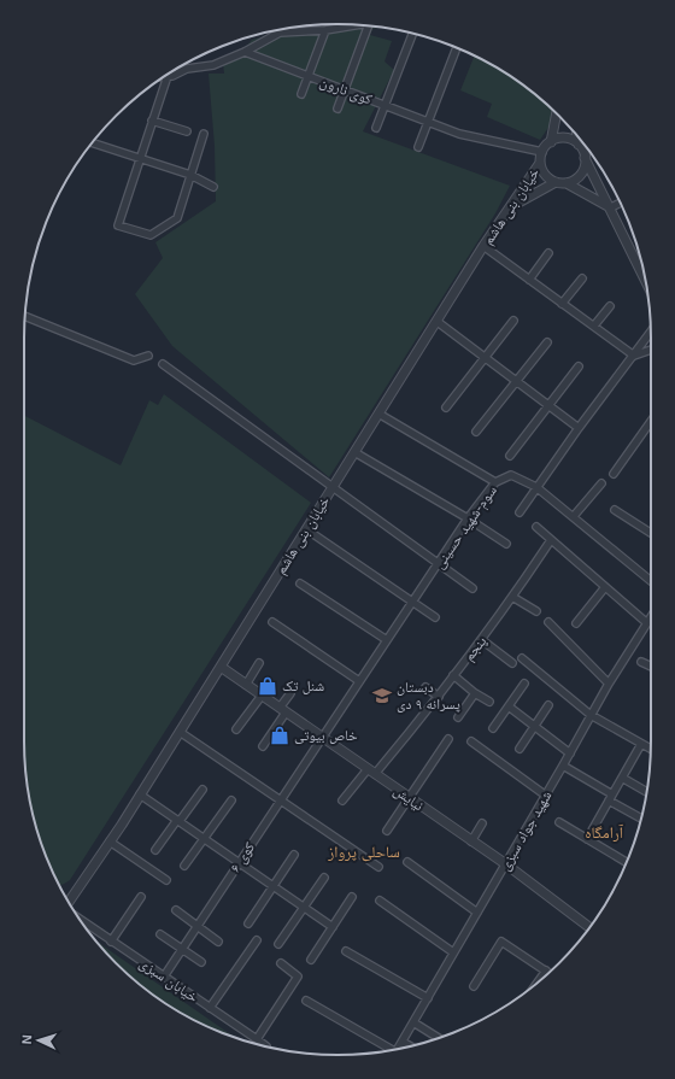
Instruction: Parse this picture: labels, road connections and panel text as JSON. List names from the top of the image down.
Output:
{
  "streets": {
    "street": [
      "کوی نارون",
      "خیابان بنی هاشم",
      "سوم-شهید حسینی",
      "پنجم",
      "نیایش",
      "شهید جواد سبزی",
      "کوی ۶",
      "خیابان سبزی"
    ]
  },
  "crossings": [
    ["کوی نارون", "خیابان بنی هاشم"],
    ["خیابان بنی هاشم", "نیایش"],
    ["سوم-شهید حسینی", "نیایش"],
    ["سوم-شهید حسینی", "کوی ۶"],
    ["پنجم", "نیایش"],
    ["نیایش", "شهید جواد سبزی"],
    ["نیایش", "کوی ۶"],
    ["کوی ۶", "خیابان سبزی"]
  ],
  "districts": ["آرامگاه", "ساحلی پرواز"],
  "places": {
    "shop": ["شنل تک", "خاص بیوتی"],
    "school or university": ["دبستان پسرانه ۹ دی"]
  },
  "north": "left"
}
